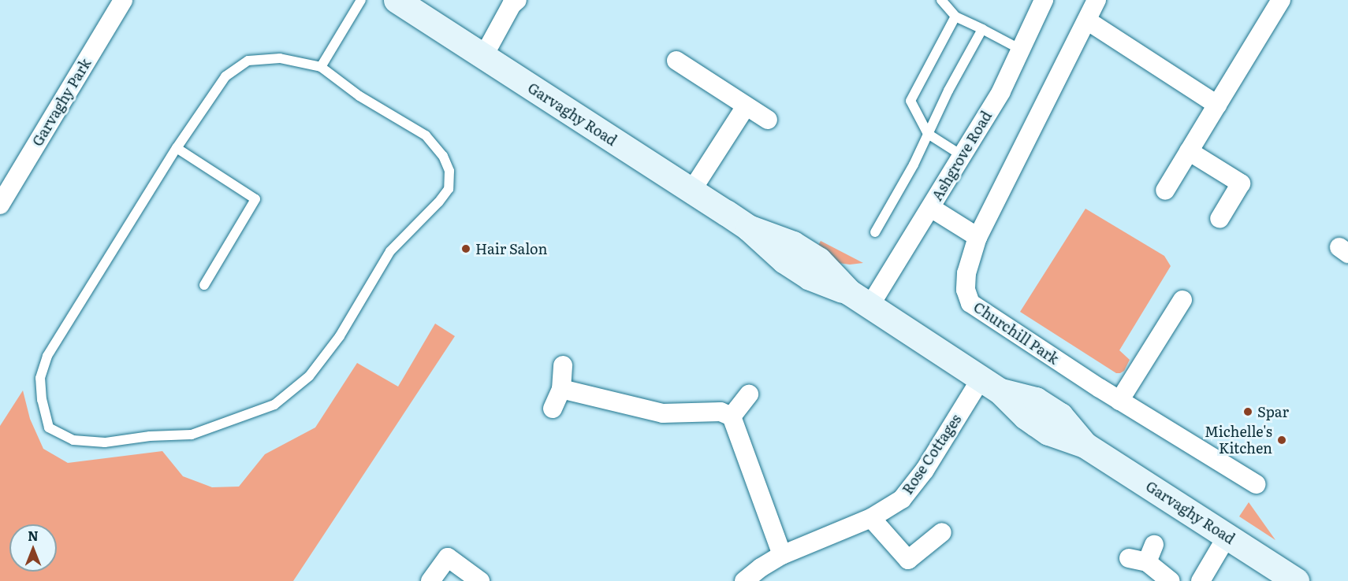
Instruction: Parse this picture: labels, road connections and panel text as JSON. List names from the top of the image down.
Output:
{
  "streets": {
    "main road": ["Garvaghy Road"],
    "street": [
      "Garvaghy Park",
      "Ashgrove Road",
      "Churchill Park",
      "Rose Cottages"
    ]
  },
  "crossings": [
    ["Garvaghy Road", "Ashgrove Road"],
    ["Garvaghy Road", "Rose Cottages"]
  ],
  "places": ["Hair Salon", "Spar", "Michelle's Kitchen"],
  "north": "top"
}
